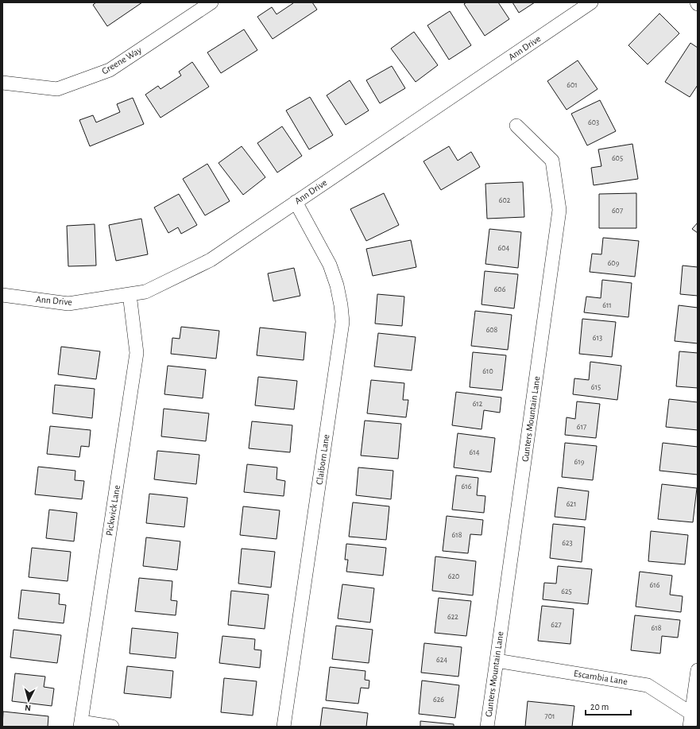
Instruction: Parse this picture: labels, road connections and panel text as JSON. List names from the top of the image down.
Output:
{
  "streets": {
    "street": [
      "Ann Drive",
      "Greene Way",
      "Gunters Mountain Lane",
      "Claiborn Lane",
      "Pickwick Lane",
      "Escambia Lane"
    ]
  },
  "crossings": [
    ["Ann Drive", "Claiborn Lane"],
    ["Ann Drive", "Pickwick Lane"],
    ["Gunters Mountain Lane", "Escambia Lane"]
  ],
  "house_numbers": [
    "601",
    "603",
    "605",
    "602",
    "607",
    "604",
    "609",
    "606",
    "611",
    "608",
    "613",
    "610",
    "615",
    "612",
    "617",
    "614",
    "619",
    "616",
    "621",
    "618",
    "623",
    "620",
    "616",
    "625",
    "622",
    "627",
    "618",
    "624",
    "626",
    "701"
  ],
  "scale_bar": "20 m",
  "north": "bottom"
}
